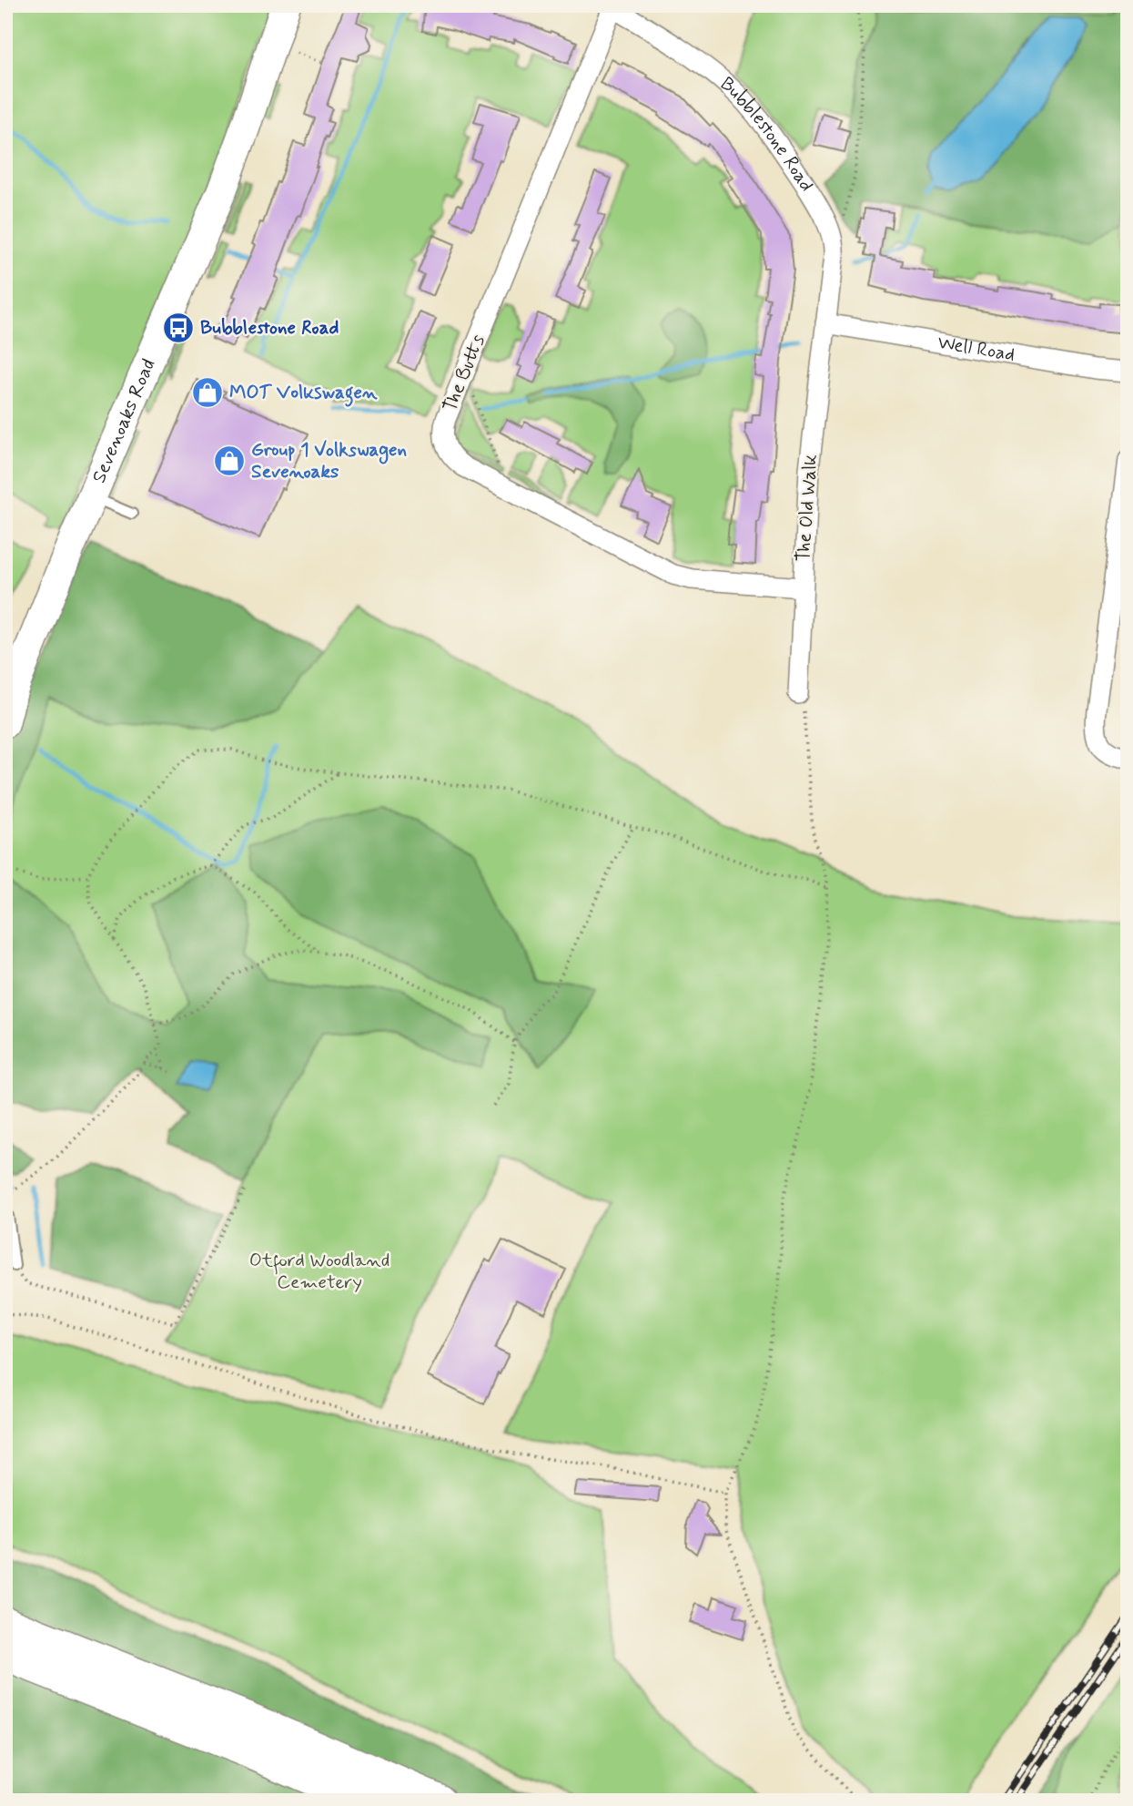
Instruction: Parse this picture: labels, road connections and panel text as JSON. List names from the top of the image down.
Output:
{
  "streets": {
    "main road": ["Sevenoaks Road"],
    "street": [
      "Bubblestone Road",
      "Well Road",
      "The Butts",
      "The Old Walk"
    ]
  },
  "crossings": [
    ["Bubblestone Road", "Well Road"],
    ["Bubblestone Road", "The Butts"],
    ["Bubblestone Road", "The Old Walk"],
    ["Well Road", "The Old Walk"],
    ["The Butts", "The Old Walk"]
  ],
  "parks": ["Otford Woodland Cemetery"],
  "places": {
    "bus stop": ["Bubblestone Road"],
    "shop": ["MOT Volkswagen", "Group 1 Volkswagen Sevenoaks"]
  }
}
